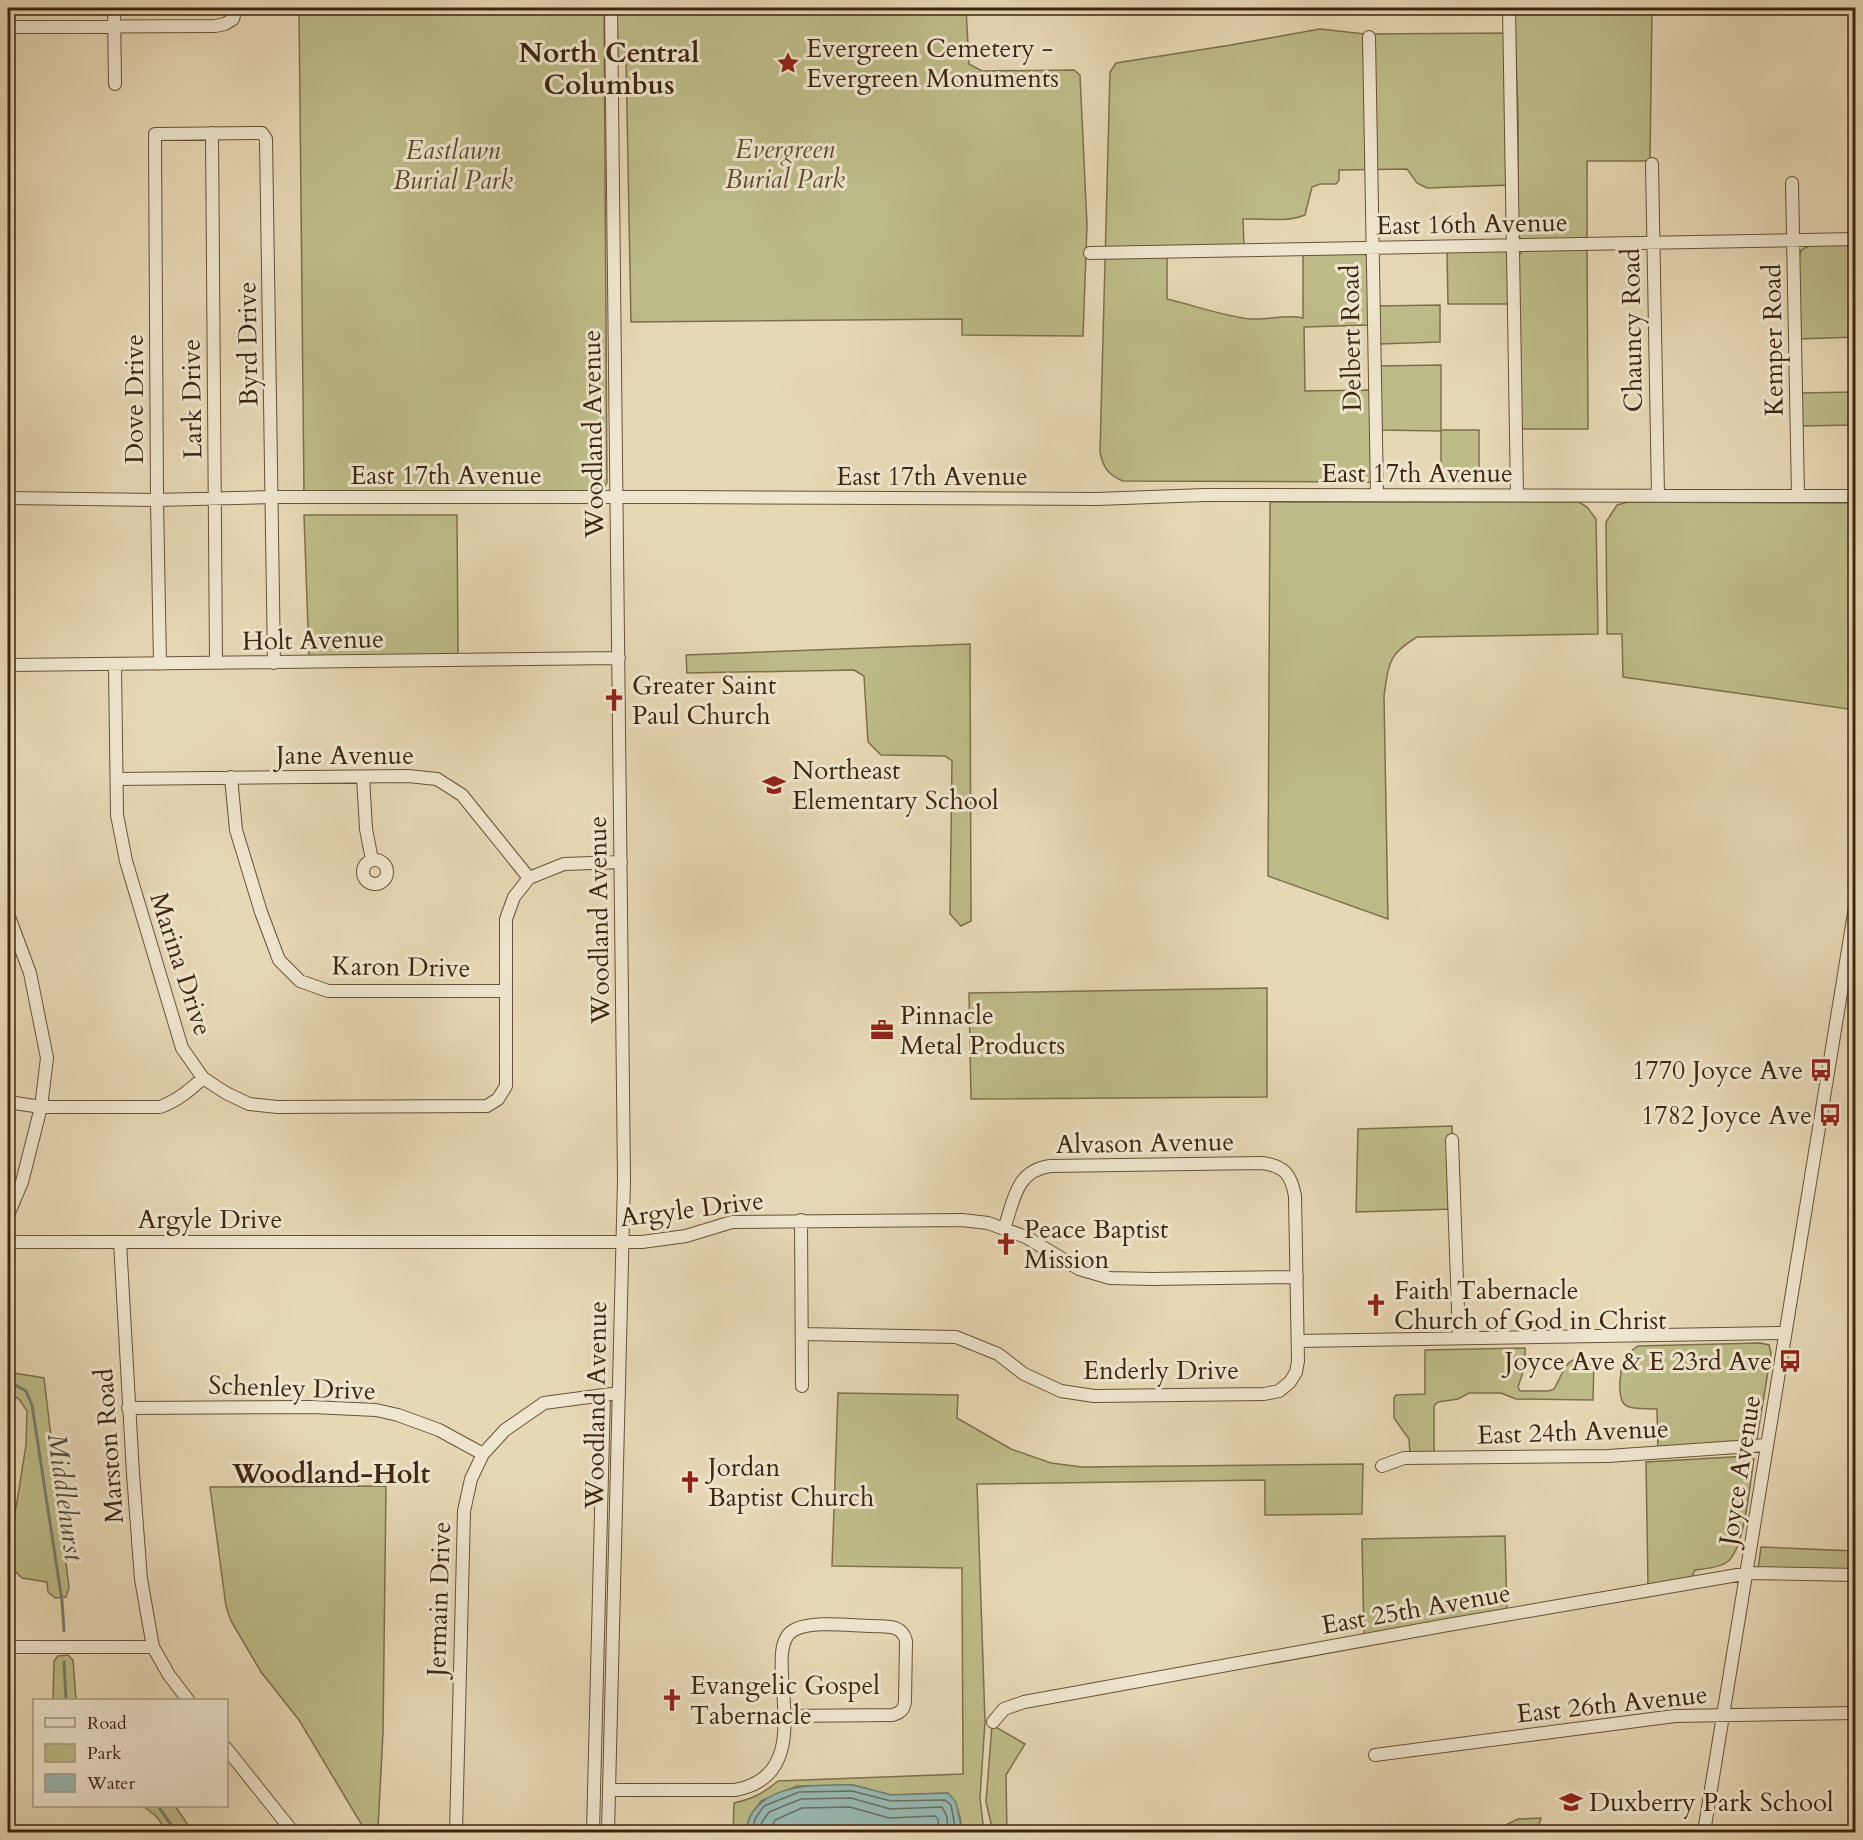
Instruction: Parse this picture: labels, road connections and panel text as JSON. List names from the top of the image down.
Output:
{
  "streets": {
    "street": [
      "East 16th Avenue",
      "Chauncy Road",
      "Delbert Road",
      "Kemper Road",
      "Byrd Drive",
      "Dove Drive",
      "Lark Drive",
      "Woodland Avenue",
      "East 17th Avenue",
      "Holt Avenue",
      "Jane Avenue",
      "Marina Drive",
      "Karon Drive",
      "Alvason Avenue",
      "Argyle Drive",
      "Enderly Drive",
      "Schenley Drive",
      "East 24th Avenue",
      "Marston Road",
      "Joyce Avenue",
      "Jermain Drive",
      "East 25th Avenue",
      "East 26th Avenue"
    ]
  },
  "crossings": [
    ["East 16th Avenue", "Chauncy Road"],
    ["East 16th Avenue", "Delbert Road"],
    ["East 16th Avenue", "Kemper Road"],
    ["Chauncy Road", "East 17th Avenue"],
    ["Delbert Road", "East 17th Avenue"],
    ["Kemper Road", "East 17th Avenue"],
    ["Byrd Drive", "Dove Drive"],
    ["Byrd Drive", "Lark Drive"],
    ["Byrd Drive", "East 17th Avenue"],
    ["Byrd Drive", "Holt Avenue"],
    ["Dove Drive", "East 17th Avenue"],
    ["Dove Drive", "Holt Avenue"],
    ["Lark Drive", "East 17th Avenue"],
    ["Lark Drive", "Holt Avenue"],
    ["Woodland Avenue", "East 17th Avenue"],
    ["Woodland Avenue", "Holt Avenue"],
    ["Woodland Avenue", "Argyle Drive"],
    ["Woodland Avenue", "Jermain Drive"],
    ["Holt Avenue", "Marina Drive"],
    ["Jane Avenue", "Marina Drive"],
    ["Jane Avenue", "Karon Drive"],
    ["Marina Drive", "Karon Drive"],
    ["Alvason Avenue", "Argyle Drive"],
    ["Argyle Drive", "Marston Road"],
    ["Schenley Drive", "Marston Road"],
    ["Schenley Drive", "Jermain Drive"],
    ["East 24th Avenue", "Joyce Avenue"],
    ["Joyce Avenue", "East 25th Avenue"],
    ["Joyce Avenue", "East 26th Avenue"]
  ],
  "districts": ["North Central Columbus", "Woodland-Holt"],
  "water": ["Middlehurst"],
  "parks": ["Evergreen Burial Park", "Eastlawn Burial Park"],
  "places": {
    "place": ["Evergreen Cemetery - Evergreen Monuments"],
    "church": [
      "Greater Saint Paul Church",
      "Peace Baptist Mission",
      "Faith Tabernacle Church of God in Christ",
      "Jordan Baptist Church",
      "Evangelic Gospel Tabernacle"
    ],
    "school or university": ["Northeast Elementary School", "Duxberry Park School"],
    "office": ["Pinnacle Metal Products"],
    "bus stop": ["1770 Joyce Ave", "1782 Joyce Ave", "Joyce Ave & E 23rd Ave"]
  },
  "legend": ["Road", "Park", "Water"]
}
